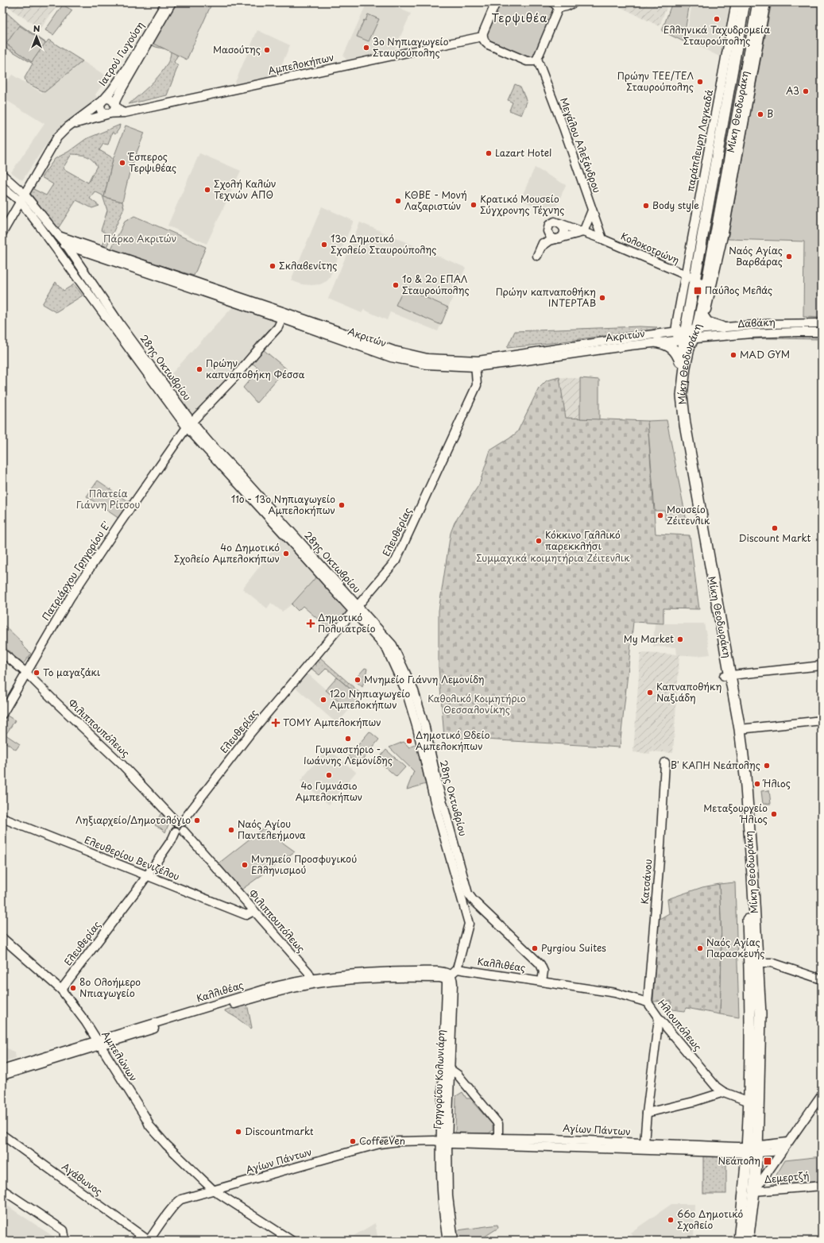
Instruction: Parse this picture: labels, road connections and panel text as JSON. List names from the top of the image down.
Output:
{
  "streets": {
    "highway": ["Μίκη Θεοδωράκη"],
    "main road": [
      "Ιατρού Γωγούση",
      "Αμπελοκήπων",
      "παράπλευρη Λαγκαδά",
      "Μεγάλου Αλεξάνδρου",
      "Κολοκοτρώνη",
      "Δαβάκη",
      "Ακριτών",
      "28ης Οκτωβρίου",
      "Ελευθερίας",
      "Πατριάρχου Γρηγορίου Ε'",
      "Φιλιππουπόλεως",
      "Ελευθερίου Βενιζέλου",
      "Κατσάνου",
      "Καλλιθέας",
      "Ηλιουπόλεως",
      "Αμπελώνων",
      "Γρηγορίου Κολωνιάρη",
      "Αγίων Πάντων",
      "Δεμερτζή",
      "Αγάθωνος"
    ]
  },
  "crossings": [
    ["Ιατρού Γωγούση", "Αμπελοκήπων"],
    ["Ιατρού Γωγούση", "28ης Οκτωβρίου"],
    ["Μίκη Θεοδωράκη", "παράπλευρη Λαγκαδά"],
    ["Μίκη Θεοδωράκη", "Κολοκοτρώνη"],
    ["Μίκη Θεοδωράκη", "Δαβάκη"],
    ["Μίκη Θεοδωράκη", "Ακριτών"],
    ["Μίκη Θεοδωράκη", "Ηλιουπόλεως"],
    ["Μίκη Θεοδωράκη", "Αγίων Πάντων"],
    ["Μίκη Θεοδωράκη", "Δεμερτζή"],
    ["παράπλευρη Λαγκαδά", "Κολοκοτρώνη"],
    ["παράπλευρη Λαγκαδά", "Δαβάκη"],
    ["παράπλευρη Λαγκαδά", "Ακριτών"],
    ["Μεγάλου Αλεξάνδρου", "Κολοκοτρώνη"],
    ["Δαβάκη", "Ακριτών"],
    ["Ακριτών", "28ης Οκτωβρίου"],
    ["Ακριτών", "Ελευθερίας"],
    ["Ακριτών", "Πατριάρχου Γρηγορίου Ε'"],
    ["28ης Οκτωβρίου", "Ελευθερίας"],
    ["28ης Οκτωβρίου", "Πατριάρχου Γρηγορίου Ε'"],
    ["28ης Οκτωβρίου", "Καλλιθέας"],
    ["28ης Οκτωβρίου", "Ηλιουπόλεως"],
    ["Ελευθερίας", "Φιλιππουπόλεως"],
    ["Ελευθερίας", "Ελευθερίου Βενιζέλου"],
    ["Ελευθερίας", "Αμπελώνων"],
    ["Πατριάρχου Γρηγορίου Ε'", "Φιλιππουπόλεως"],
    ["Φιλιππουπόλεως", "Ελευθερίου Βενιζέλου"],
    ["Φιλιππουπόλεως", "Καλλιθέας"],
    ["Κατσάνου", "Ηλιουπόλεως"],
    ["Καλλιθέας", "Ηλιουπόλεως"],
    ["Καλλιθέας", "Αμπελώνων"],
    ["Καλλιθέας", "Γρηγορίου Κολωνιάρη"],
    ["Αμπελώνων", "Αγίων Πάντων"],
    ["Γρηγορίου Κολωνιάρη", "Αγίων Πάντων"],
    ["Αγίων Πάντων", "Αγάθωνος"]
  ],
  "districts": ["Τερψιθέα"],
  "parks": [
    "Πάρκο Ακριτών",
    "Πλατεία Γιάννη Ρίτσου",
    "Συμμαχικά κοιμητήρια Ζέιτενλικ",
    "Καθολικό Κοιμητήριο Θεσσαλονίκης"
  ],
  "places": {
    "other": [
      "Ελληνικά Ταχυδρομεία Σταυρούπολης",
      "3ο Νηπιαγωγείο Σταυρούπολης",
      "Μασούτης",
      "Πρώην ΤΕΕ/ΤΕΛ Σταυρούπολης",
      "Α3",
      "Β",
      "Lazart Hotel",
      "Έσπερος Τερψιθέας",
      "Σχολή Καλών Τεχνών ΑΠΘ",
      "ΚΘΒΕ - Μονή Λαζαριστών",
      "Κρατικό Μουσείο Σύγχρονης Τέχνης",
      "Body style",
      "13ο Δημοτικό Σχολείο Σταυρούπολης",
      "Ναός Αγίας Βαρβάρας",
      "Σκλαβενίτης",
      "1ο & 2ο ΕΠΑΛ Σταυρούπολης",
      "Πρώην καπναποθήκη ΙΝΤΕΡΤΑΒ",
      "MAD GYM",
      "Πρώην καπναποθήκη Φέσσα",
      "11ο - 13ο Νηπιαγωγείο Αμπελοκήπων",
      "Μουσείο Ζέιτενλικ",
      "Discount Markt",
      "Κόκκινο Γαλλικό παρεκκλήσι",
      "4ο Δημοτικό Σχολείο Αμπελοκήπων",
      "My Market",
      "Το μαγαζάκι",
      "Μνημείο Γιάννη Λεμονίδη",
      "Καπναποθήκη Ναξιάδη",
      "12o Νηπιαγωγείο Αμπελοκήπων",
      "Γυμναστήριο - Ιωάννης Λεμονίδης",
      "Δημοτικό Ωδείο Αμπελοκήπων",
      "Β' ΚΑΠΗ Νεάπολης",
      "4ο Γυμνάσιο Αμπελοκήπων",
      "Ήλιος",
      "Μεταξουργείο Ήλιος",
      "Ληξιαρχείο/Δημοτολόγιο",
      "Ναός Αγίου Παντελεήμονα",
      "Μνημείο Προσφυγικού Ελληνισμού",
      "Pyrgiou Suites",
      "Ναός Αγίας Παρασκευής",
      "8o Ολοήμερο Νπιαγωγείο",
      "Discountmarkt",
      "CoffeeVen",
      "66ο Δημοτικό Σχολείο"
    ],
    "transit": ["Παύλος Μελάς", "Νεάπολη"],
    "health": ["Δημοτικό Πολυιατρείο", "ΤΟΜΥ Αμπελοκήπων"]
  },
  "north": "top"
}
